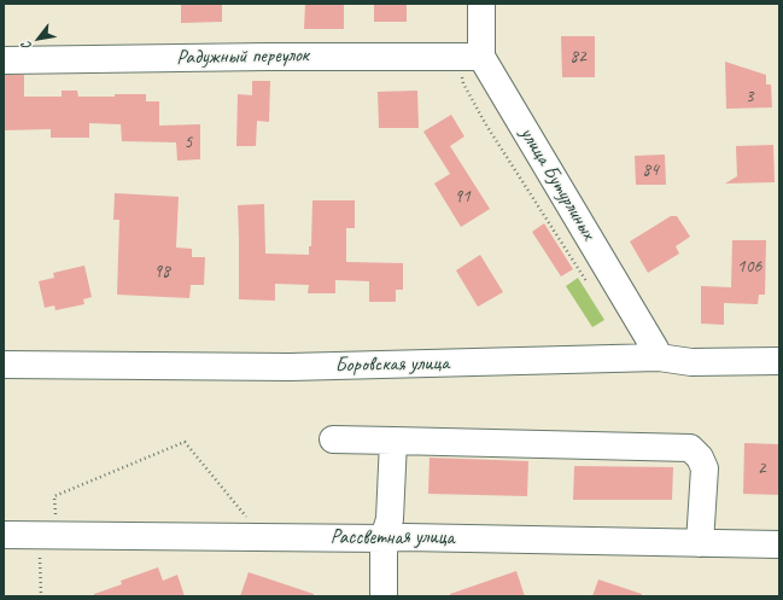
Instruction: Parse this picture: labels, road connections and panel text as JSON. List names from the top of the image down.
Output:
{
  "streets": {
    "street": [
      "Радужный переулок",
      "улица Бутурлиных",
      "Боровская улица",
      "Рассветная улица"
    ]
  },
  "crossings": [
    ["Радужный переулок", "улица Бутурлиных"],
    ["улица Бутурлиных", "Боровская улица"]
  ],
  "house_numbers": [
    "82",
    "3",
    "5",
    "84",
    "91",
    "106",
    "98",
    "2"
  ],
  "north": "bottom left"
}
